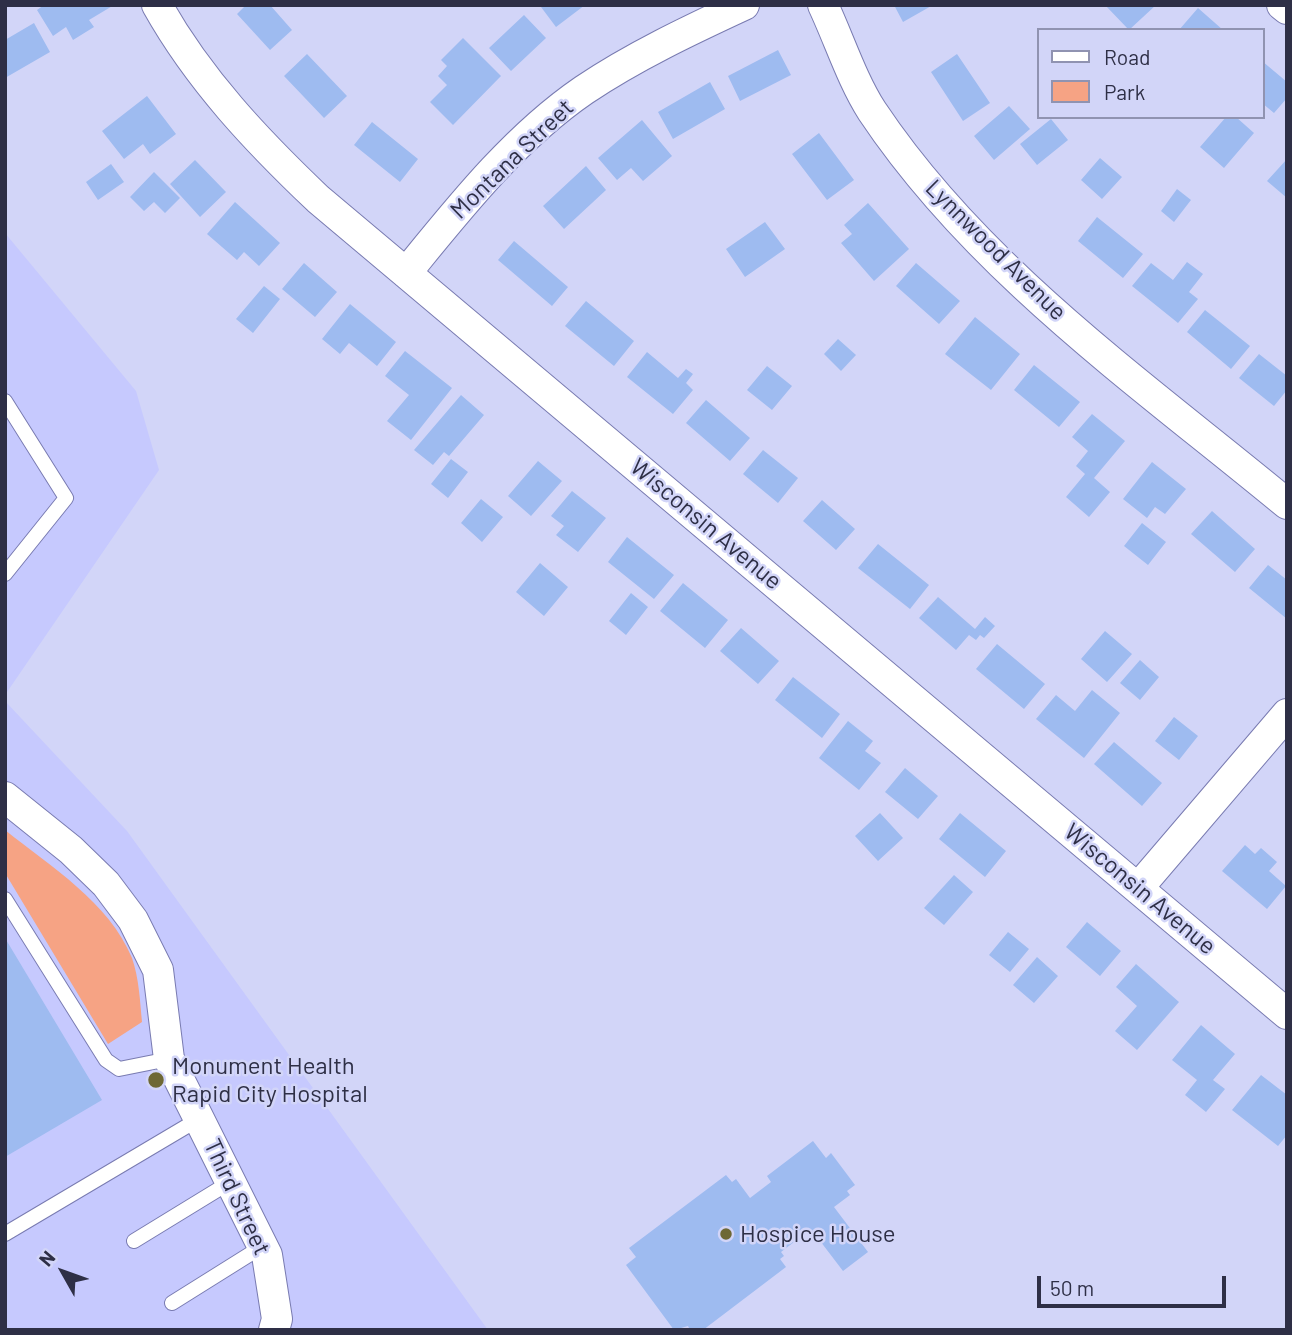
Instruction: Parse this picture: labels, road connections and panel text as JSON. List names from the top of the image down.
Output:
{
  "streets": {
    "street": [
      "Montana Street",
      "Lynnwood Avenue",
      "Wisconsin Avenue",
      "Third Street"
    ]
  },
  "crossings": [
    ["Montana Street", "Wisconsin Avenue"]
  ],
  "places": ["Monument Health Rapid City Hospital", "Hospice House"],
  "legend": ["Road", "Park"],
  "scale_bar": "50 m",
  "north": "top left"
}
